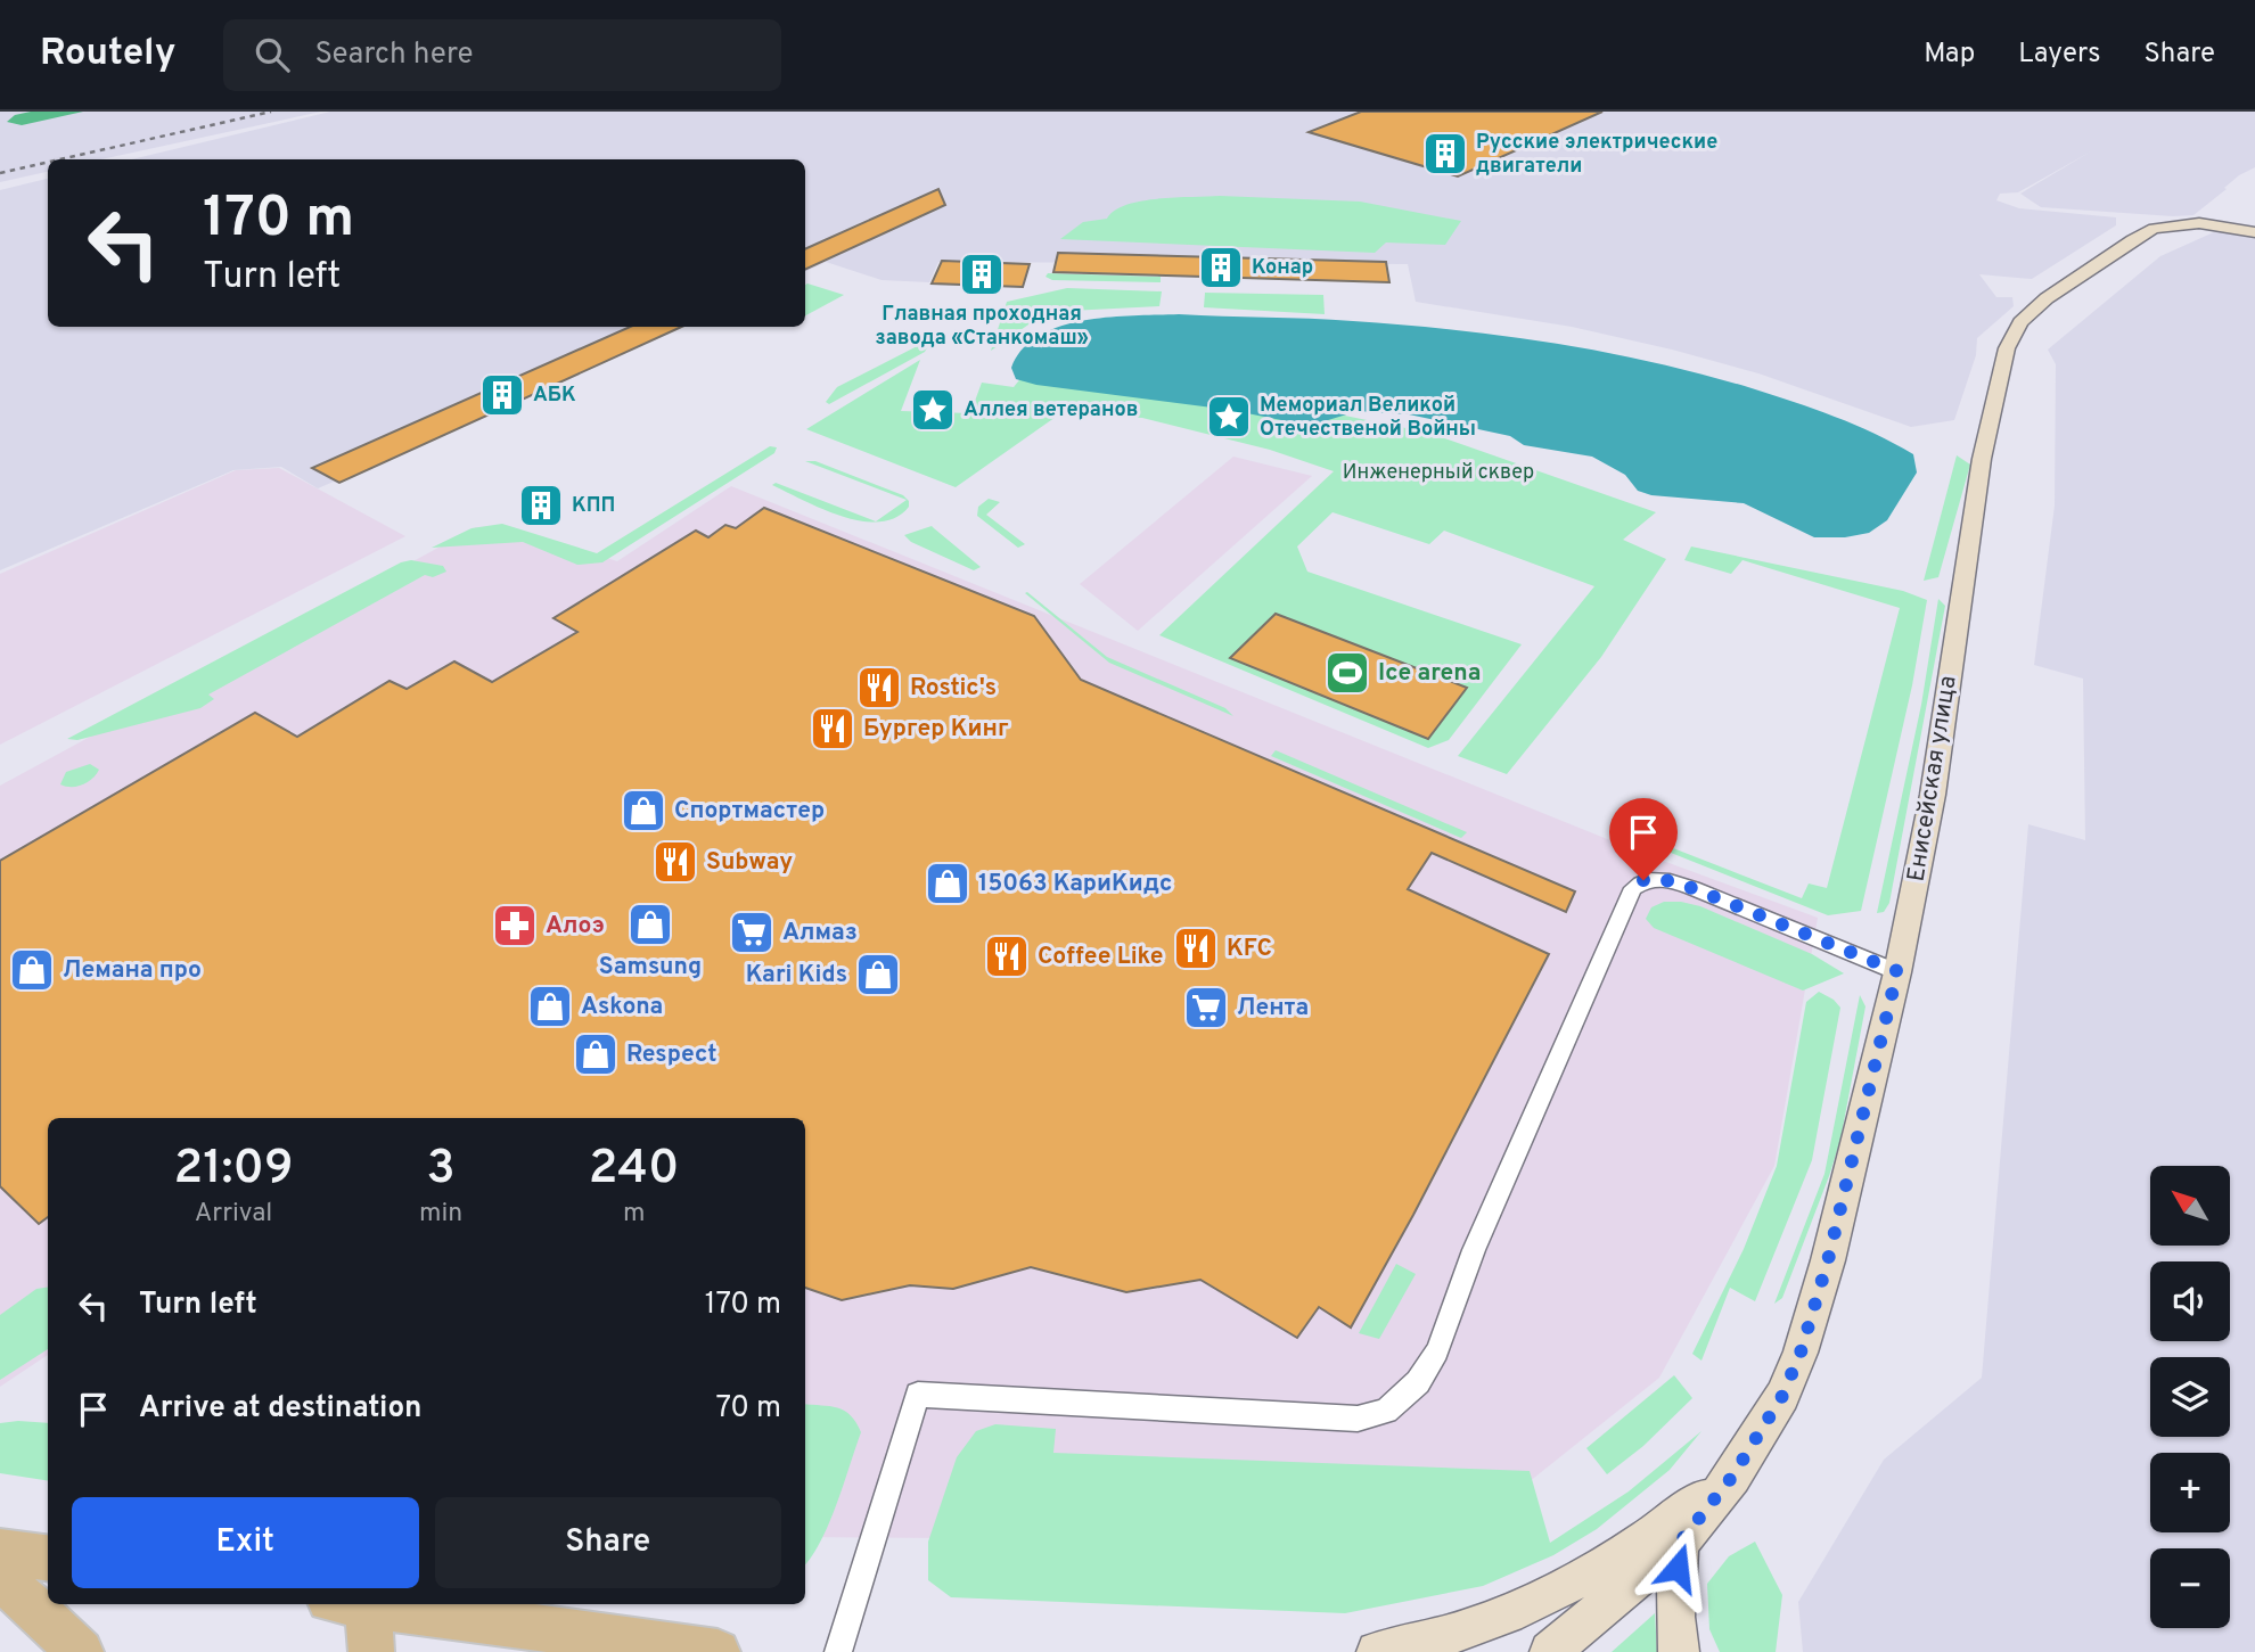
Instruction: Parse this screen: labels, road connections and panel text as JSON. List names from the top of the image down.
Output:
{
  "streets": {
    "street": ["Енисейская улица"]
  },
  "parks": ["Инженерный сквер"],
  "places": {
    "building": [
      "Русские электрические двигатели",
      "Конар",
      "Главная проходная завода «Станкомаш»",
      "АБК",
      "КПП"
    ],
    "place": ["Аллея ветеранов", "Мемориал Великой Отечественой Войны"],
    "sports": ["Ice arena"],
    "restaurant": [
      "Rostic's",
      "Бургер Кинг",
      "Subway",
      "KFC",
      "Coffee Like"
    ],
    "shop": [
      "Спортмастер",
      "15063 КариКидс",
      "Samsung",
      "Лемана про",
      "Kari Kids",
      "Askona",
      "Respect"
    ],
    "pharmacy": ["Алоэ"],
    "supermarket": ["Алмаз", "Лента"]
  },
  "north": "top left",
  "page": {
    "header": "Routely",
    "search": "Search here",
    "nav": ["Map", "Layers", "Share"],
    "turn": ["170 m", "Turn left"],
    "eta": [
      "21:09",
      "Arrival",
      "3",
      "min",
      "240",
      "m"
    ],
    "map_buttons": ["+", "−"],
    "list": [
      {
        "name": "Turn left",
        "value": "170 m"
      },
      {
        "name": "Arrive at destination",
        "value": "70 m"
      }
    ],
    "buttons": ["Exit", "Share"]
  }
}
